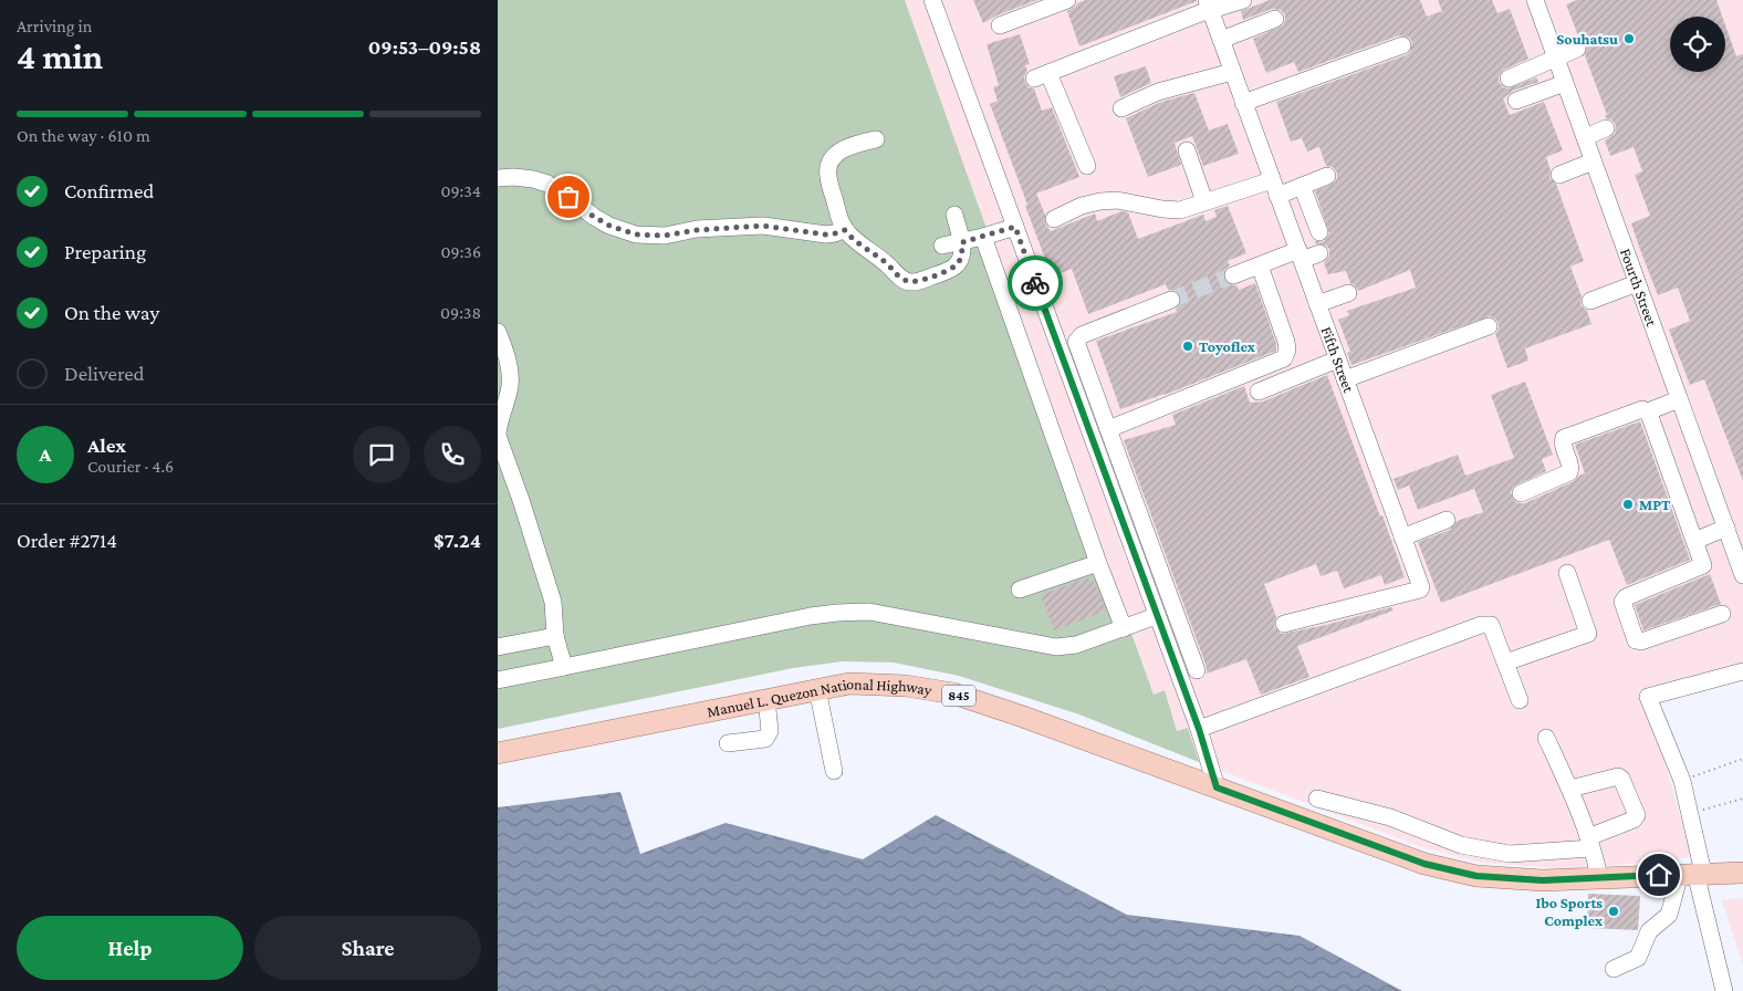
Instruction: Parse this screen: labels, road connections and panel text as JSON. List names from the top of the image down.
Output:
{
  "streets": {
    "main road": ["845", "Manuel L. Quezon National Highway"],
    "street": ["Fourth Street", "Fifth Street"]
  },
  "places": [
    "Souhatsu",
    "Toyoflex",
    "MPT",
    "Ibo Sports Complex"
  ],
  "page": {
    "heading": ["4 min", "Arriving in", "09:53–09:58"],
    "panel": [
      "Alex",
      "Courier · 4.6",
      "Order #2714",
      "$7.24"
    ],
    "bar": "On the way · 610 m",
    "list": [
      ["Confirmed", "09:34"],
      ["Preparing", "09:36"],
      ["On the way", "09:38"],
      "Delivered"
    ],
    "round": "A",
    "buttons": ["Help", "Share"]
  }
}
